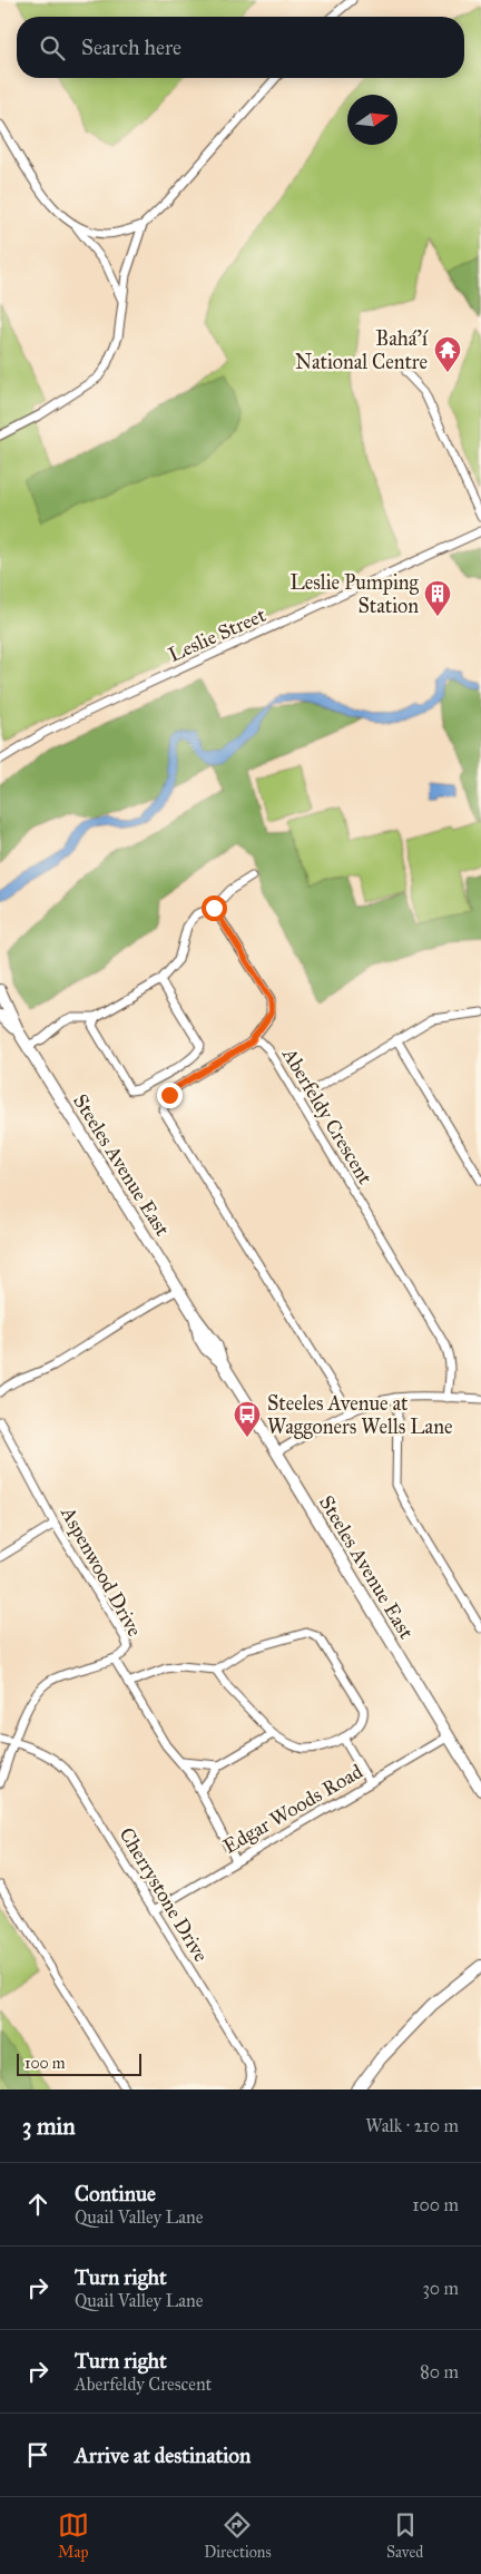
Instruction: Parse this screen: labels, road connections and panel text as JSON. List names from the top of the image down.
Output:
{
  "streets": {
    "main road": ["Steeles Avenue East"],
    "street": [
      "Leslie Street",
      "Aberfeldy Crescent",
      "Aspenwood Drive",
      "Edgar Woods Road",
      "Cherrystone Drive"
    ]
  },
  "crossings": [
    ["Steeles Avenue East", "Edgar Woods Road"],
    ["Aspenwood Drive", "Cherrystone Drive"],
    ["Edgar Woods Road", "Cherrystone Drive"]
  ],
  "places": {
    "temple": ["Bahá'í National Centre"],
    "building": ["Leslie Pumping Station"],
    "bus stop": ["Steeles Avenue at Waggoners Wells Lane"]
  },
  "scale_bar": "100 m",
  "north": "right",
  "page": {
    "search": "Search here",
    "scale": "100 m",
    "heading": ["3 min", "Walk · 210 m"],
    "list": [
      ["Continue", "Quail Valley Lane", "100 m"],
      ["Turn right", "Quail Valley Lane", "30 m"],
      ["Turn right", "Aberfeldy Crescent", "80 m"],
      "Arrive at destination"
    ],
    "nav": ["Map", "Directions", "Saved"]
  }
}
